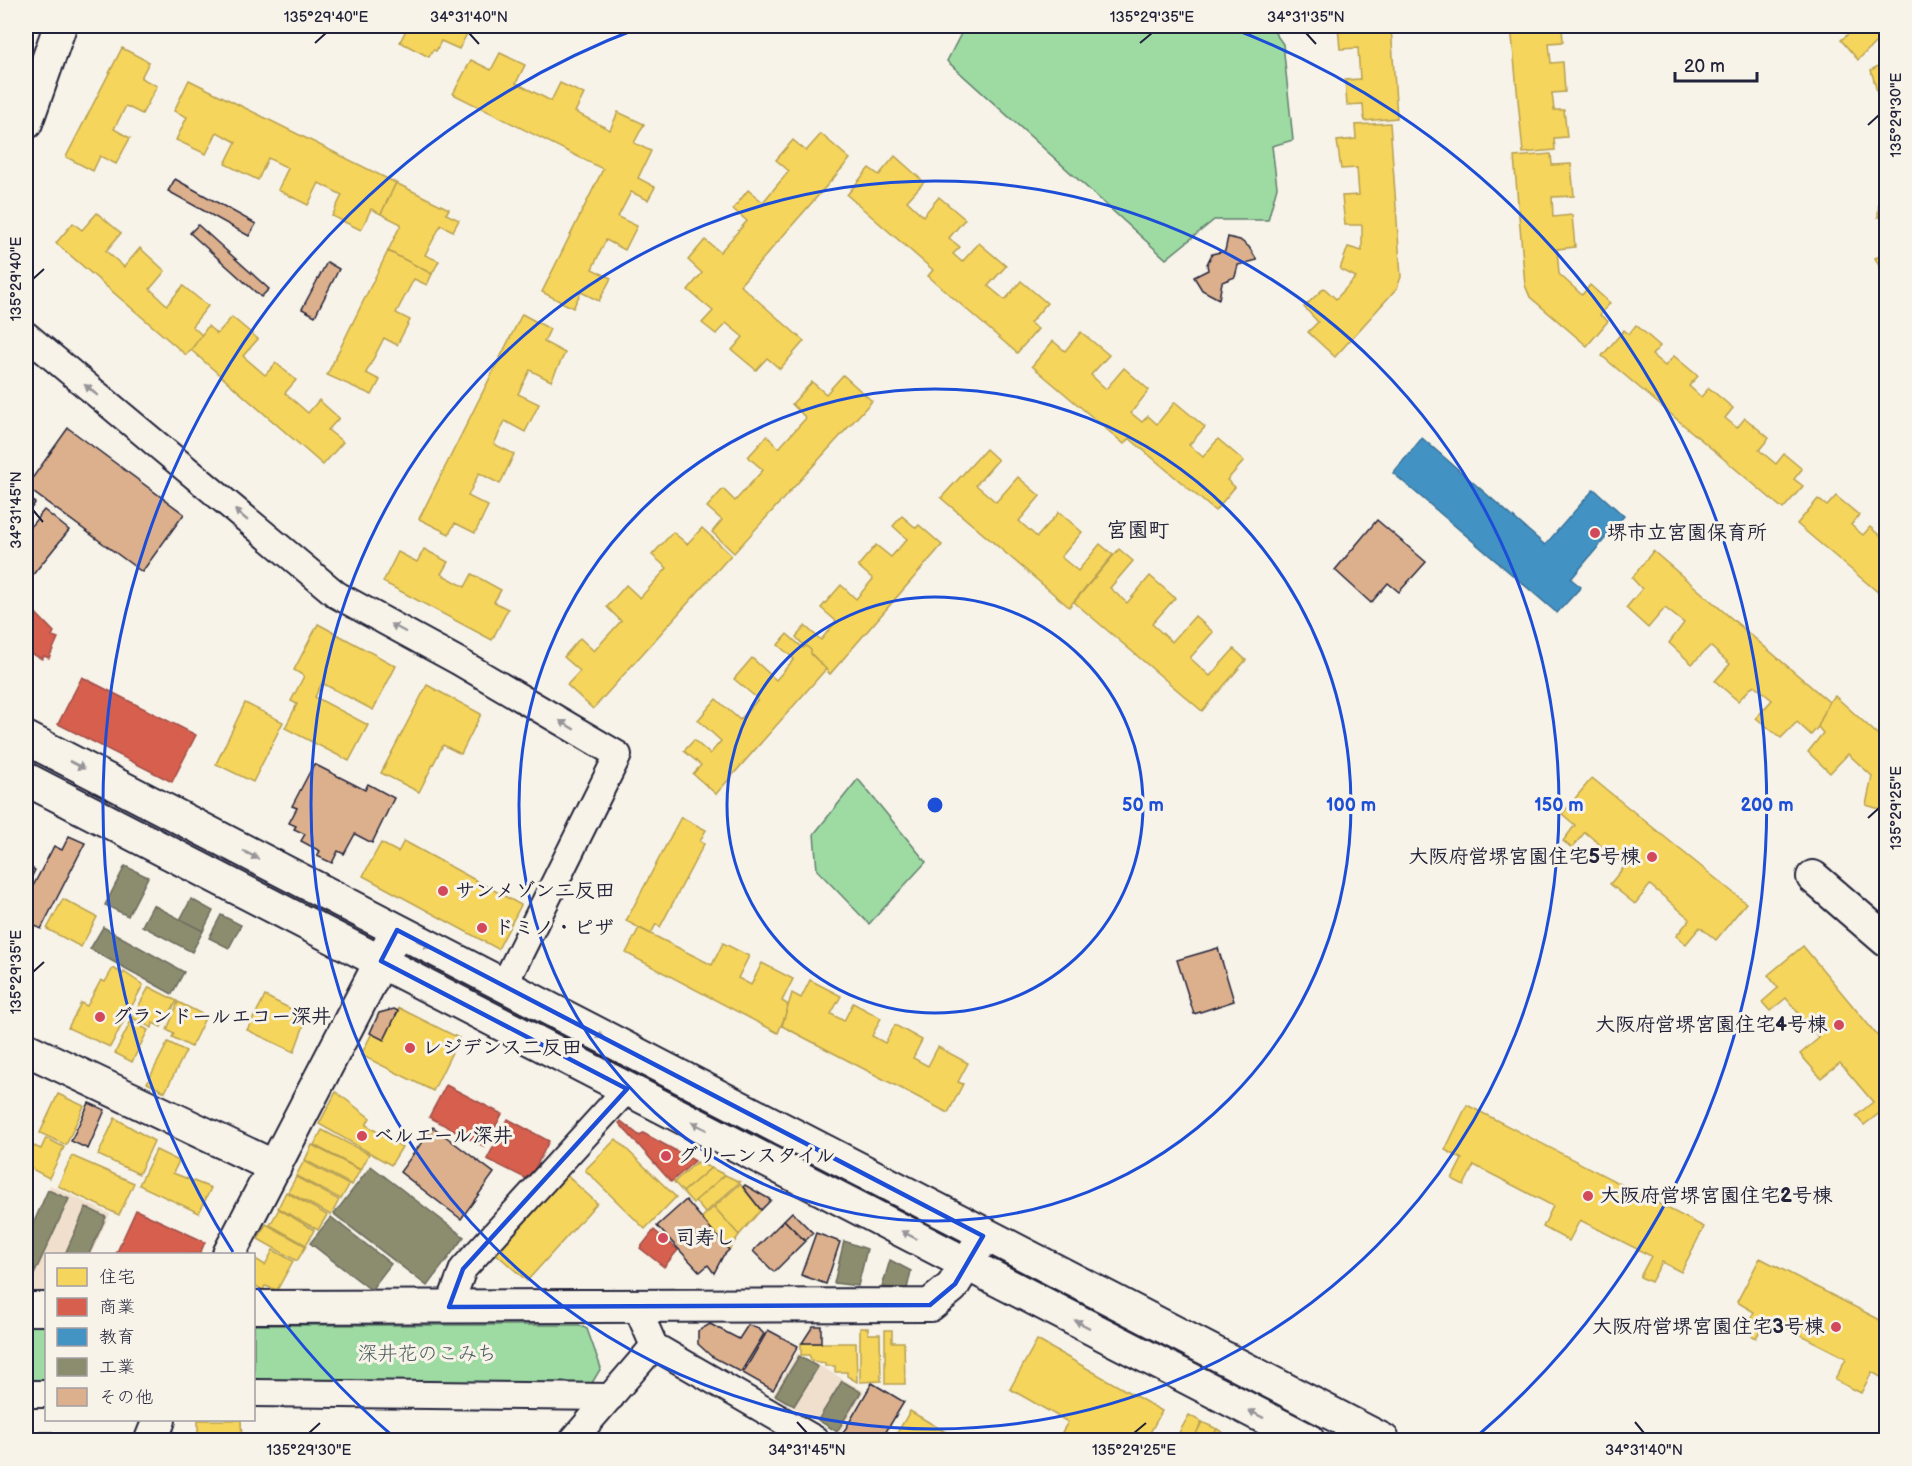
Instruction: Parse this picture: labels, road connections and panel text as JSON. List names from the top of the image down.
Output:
{
  "districts": ["宮園町"],
  "parks": ["深井花のこみち"],
  "places": [
    "堺市立宮園保育所",
    "大阪府営堺宮園住宅5号棟",
    "サンメゾン二反田",
    "ドミノ・ピザ",
    "グランドールエコー深井",
    "大阪府営堺宮園住宅4号棟",
    "レジデンス二反田",
    "ベルエール深井",
    "グリーンスタイル",
    "大阪府営堺宮園住宅2号棟",
    "司寿し",
    "大阪府営堺宮園住宅3号棟"
  ],
  "legend": [
    "住宅",
    "商業",
    "教育",
    "工業",
    "その他"
  ],
  "scale_bar": "20 m",
  "coordinates": [
    "135°29'40\"E",
    "34°31'40\"N",
    "135°29'35\"E",
    "34°31'35\"N",
    "135°29'30\"E",
    "34°31'45\"N",
    "135°29'25\"E"
  ],
  "rings": [
    "50 m",
    "100 m",
    "150 m",
    "200 m"
  ]
}
